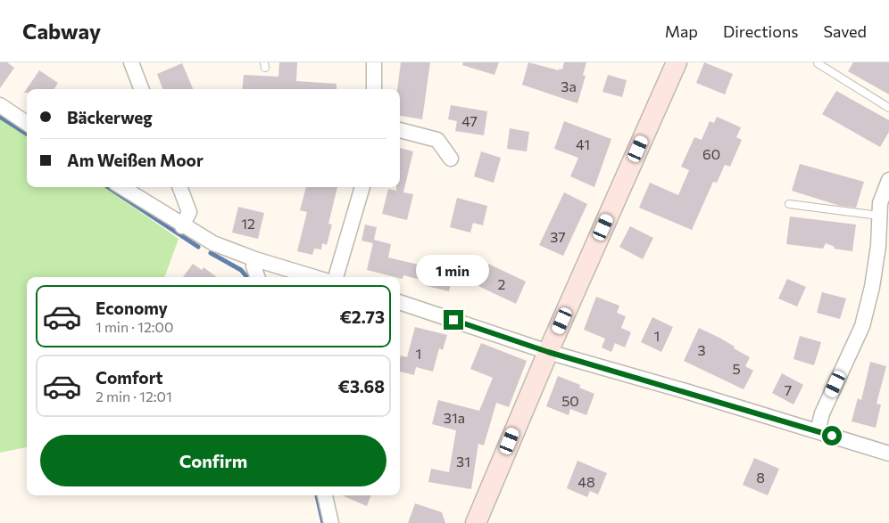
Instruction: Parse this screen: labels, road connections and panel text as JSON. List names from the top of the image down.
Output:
{
  "house_numbers": [
    "3a",
    "47",
    "41",
    "60",
    "12",
    "37",
    "2",
    "1",
    "3",
    "1",
    "5",
    "7",
    "50",
    "31a",
    "31",
    "8",
    "48"
  ],
  "page": {
    "header": "Cabway",
    "nav": ["Map", "Directions", "Saved"],
    "banner": ["Bäckerweg", "Am Weißen Moor"],
    "bubble": "1 min",
    "list": [
      {
        "name": "Economy",
        "note": "1 min · 12:00",
        "value": "€2.73"
      },
      {
        "name": "Comfort",
        "note": "2 min · 12:01",
        "value": "€3.68"
      }
    ],
    "buttons": "Confirm"
  }
}
